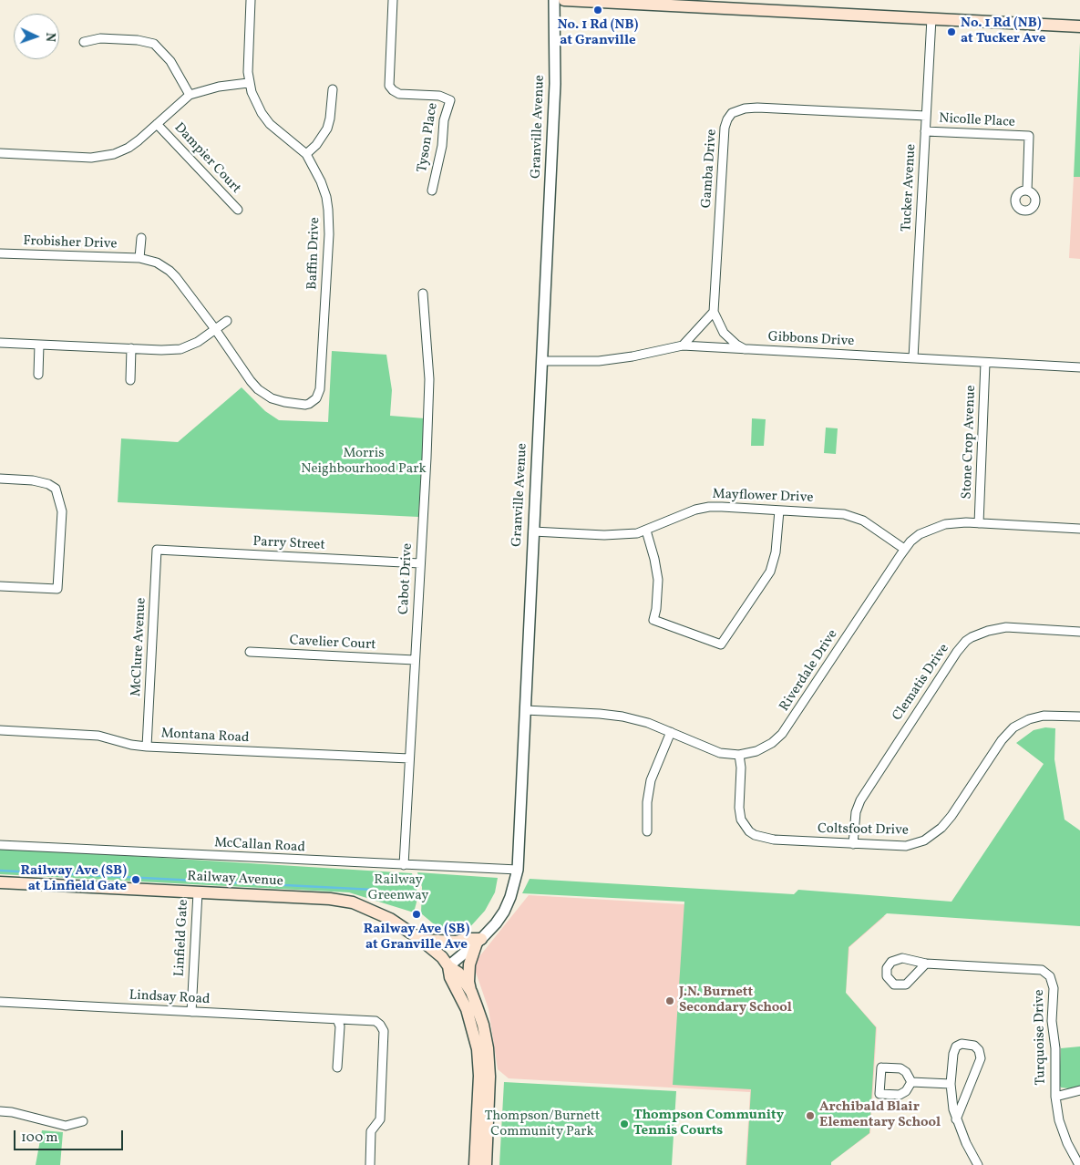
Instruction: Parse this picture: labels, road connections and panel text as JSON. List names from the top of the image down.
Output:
{
  "streets": {
    "main road": ["Railway Avenue"],
    "street": [
      "Nicolle Place",
      "Granville Avenue",
      "Tyson Place",
      "Dampier Court",
      "Gamba Drive",
      "Tucker Avenue",
      "Frobisher Drive",
      "Baffin Drive",
      "Gibbons Drive",
      "Stone Crop Avenue",
      "Mayflower Drive",
      "Parry Street",
      "Cabot Drive",
      "Cavelier Court",
      "McClure Avenue",
      "Riverdale Drive",
      "Clematis Drive",
      "Montana Road",
      "Coltsfoot Drive",
      "McCallan Road",
      "Linfield Gate",
      "Lindsay Road",
      "Turquoise Drive"
    ]
  },
  "crossings": [
    ["Nicolle Place", "Tucker Avenue"],
    ["Granville Avenue", "Gibbons Drive"],
    ["Granville Avenue", "Mayflower Drive"],
    ["Granville Avenue", "Riverdale Drive"],
    ["Granville Avenue", "McCallan Road"],
    ["Granville Avenue", "Railway Avenue"],
    ["Gamba Drive", "Tucker Avenue"],
    ["Gamba Drive", "Gibbons Drive"],
    ["Tucker Avenue", "Gibbons Drive"],
    ["Frobisher Drive", "Baffin Drive"],
    ["Gibbons Drive", "Stone Crop Avenue"],
    ["Stone Crop Avenue", "Riverdale Drive"],
    ["Mayflower Drive", "Riverdale Drive"],
    ["Parry Street", "Cabot Drive"],
    ["Parry Street", "McClure Avenue"],
    ["Cabot Drive", "Cavelier Court"],
    ["Cabot Drive", "Montana Road"],
    ["Cabot Drive", "McCallan Road"],
    ["McClure Avenue", "Montana Road"],
    ["Riverdale Drive", "Coltsfoot Drive"],
    ["Clematis Drive", "Coltsfoot Drive"],
    ["Railway Avenue", "Linfield Gate"],
    ["Linfield Gate", "Lindsay Road"]
  ],
  "parks": ["Morris Neighbourhood Park", "Railway Greenway", "Thompson/Burnett Community Park"],
  "places": [
    "No. 1 Rd (NB) at Granville",
    "No. 1 Rd (NB) at Tucker Ave",
    "Railway Ave (SB) at Linfield Gate",
    "Railway Ave (SB) at Granville Ave",
    "J.N. Burnett Secondary School",
    "Archibald Blair Elementary School",
    "Thompson Community Tennis Courts"
  ],
  "scale_bar": "100 m",
  "north": "right"
}
